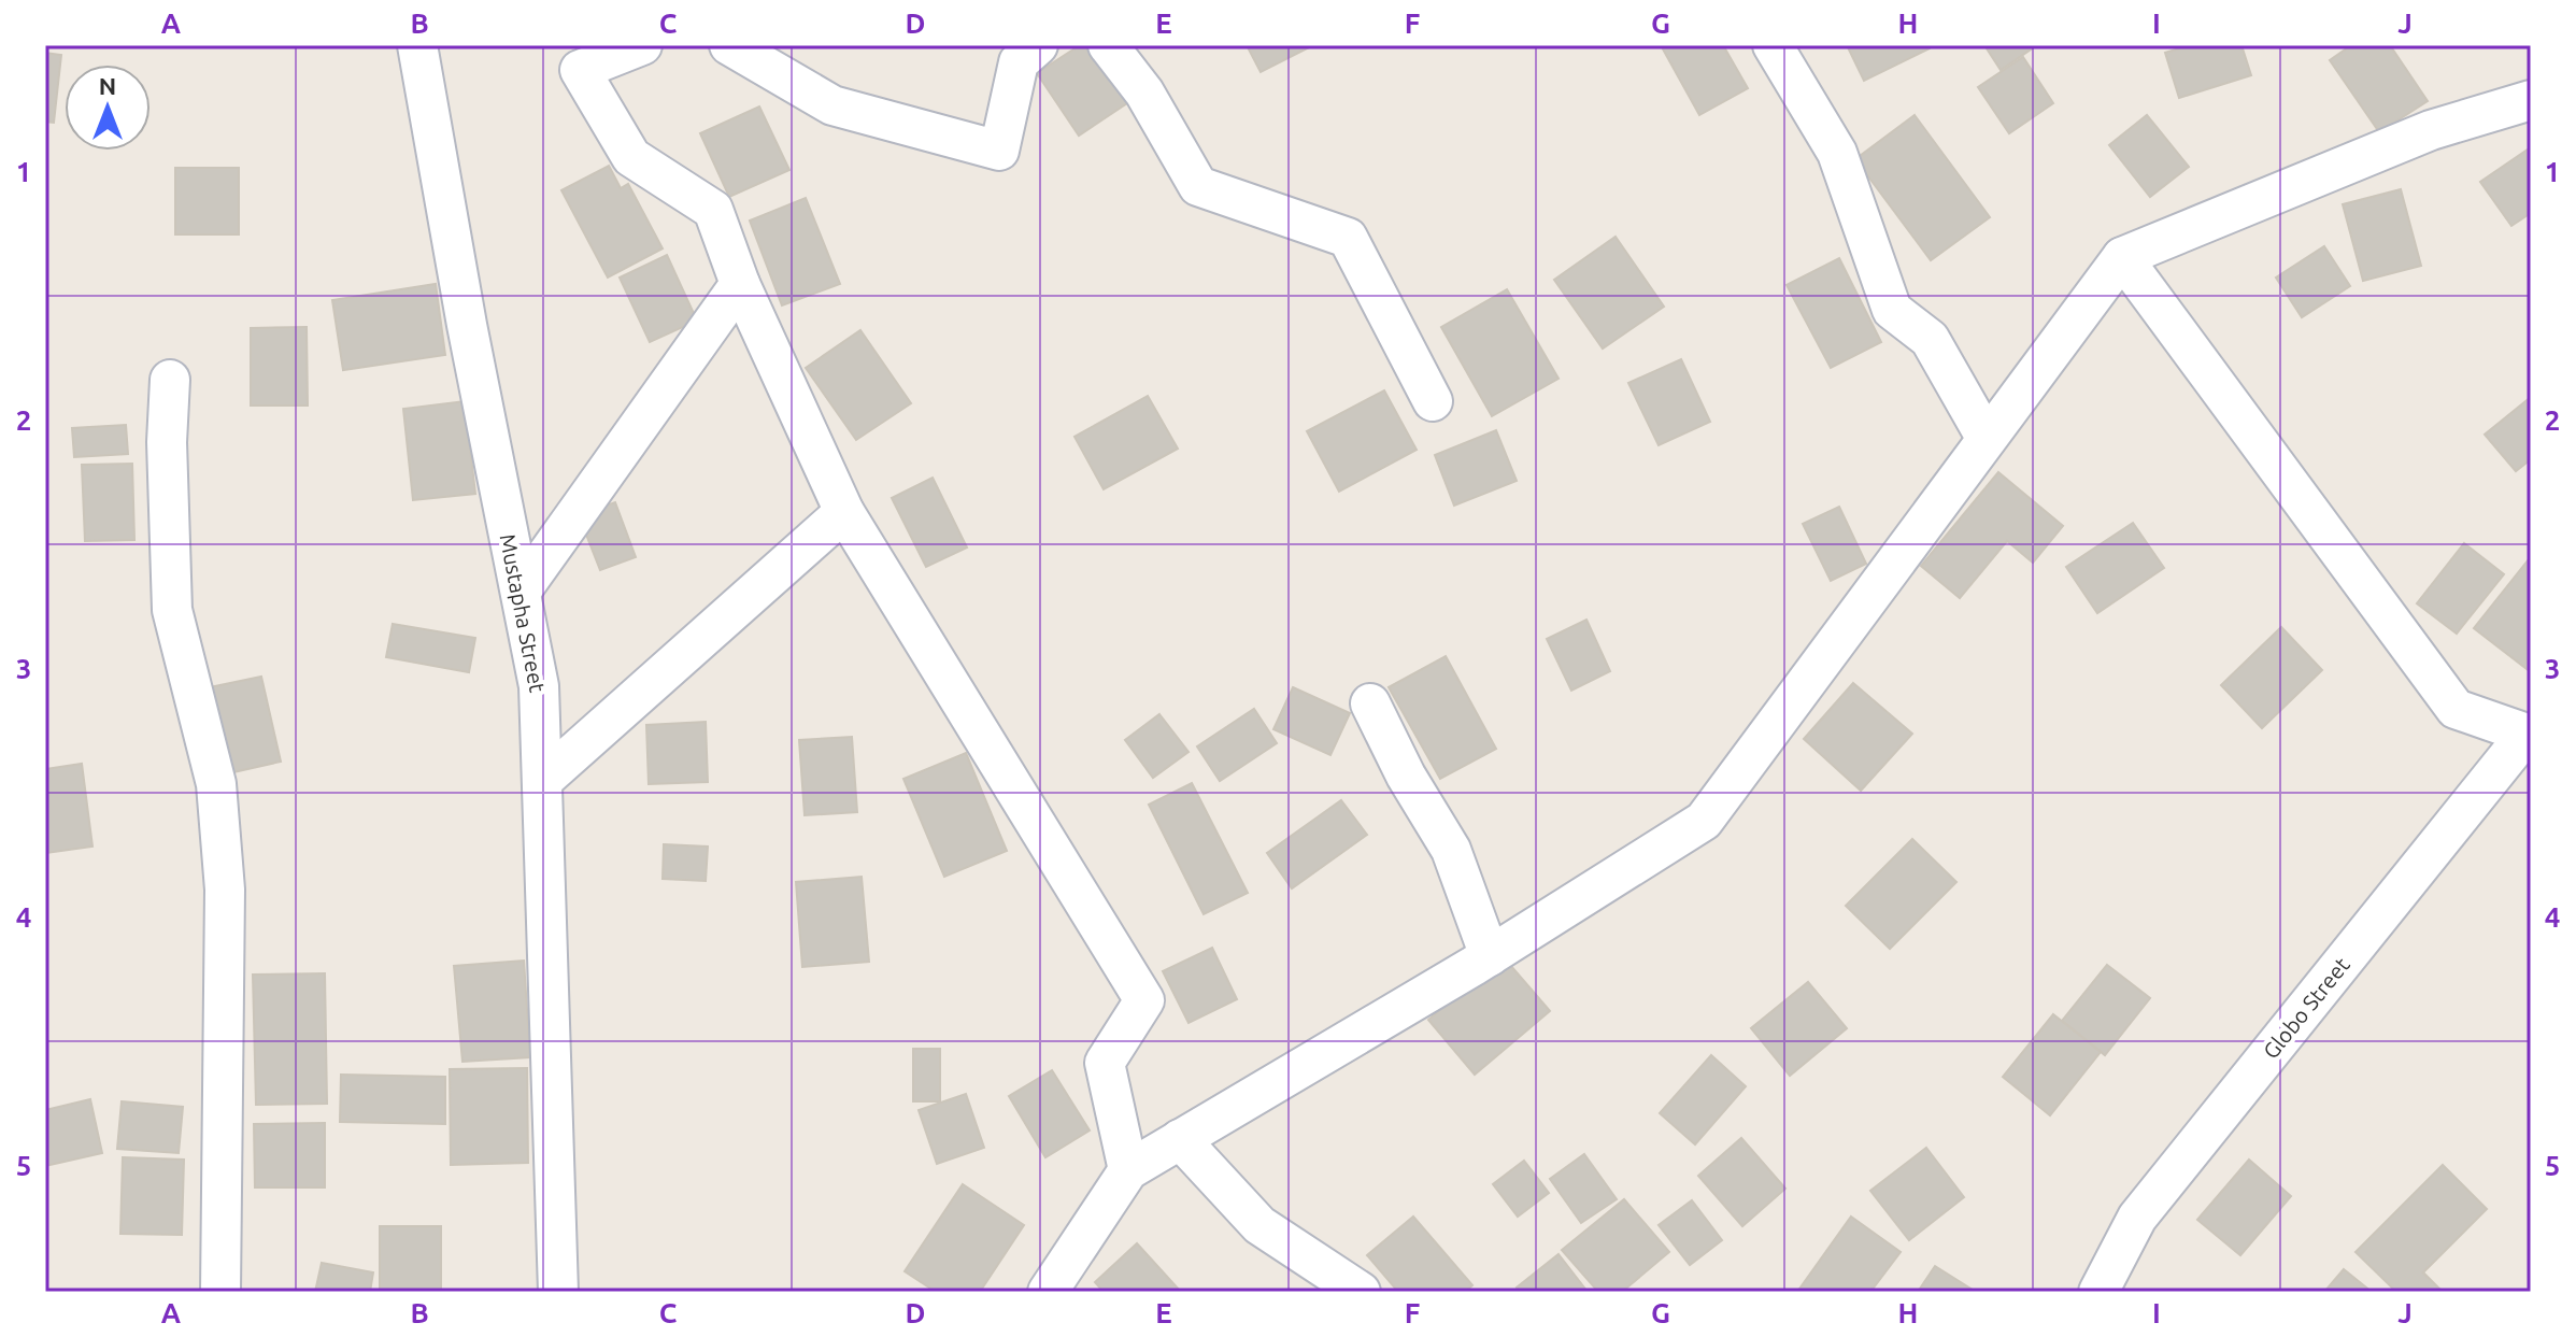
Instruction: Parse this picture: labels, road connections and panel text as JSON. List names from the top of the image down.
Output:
{
  "streets": {
    "street": ["Mustapha Street", "Globo Street"]
  },
  "north": "top",
  "grid": {
    "columns": [
      "A",
      "B",
      "C",
      "D",
      "E",
      "F",
      "G",
      "H",
      "I",
      "J"
    ],
    "rows": [
      "1",
      "2",
      "3",
      "4",
      "5"
    ]
  }
}
